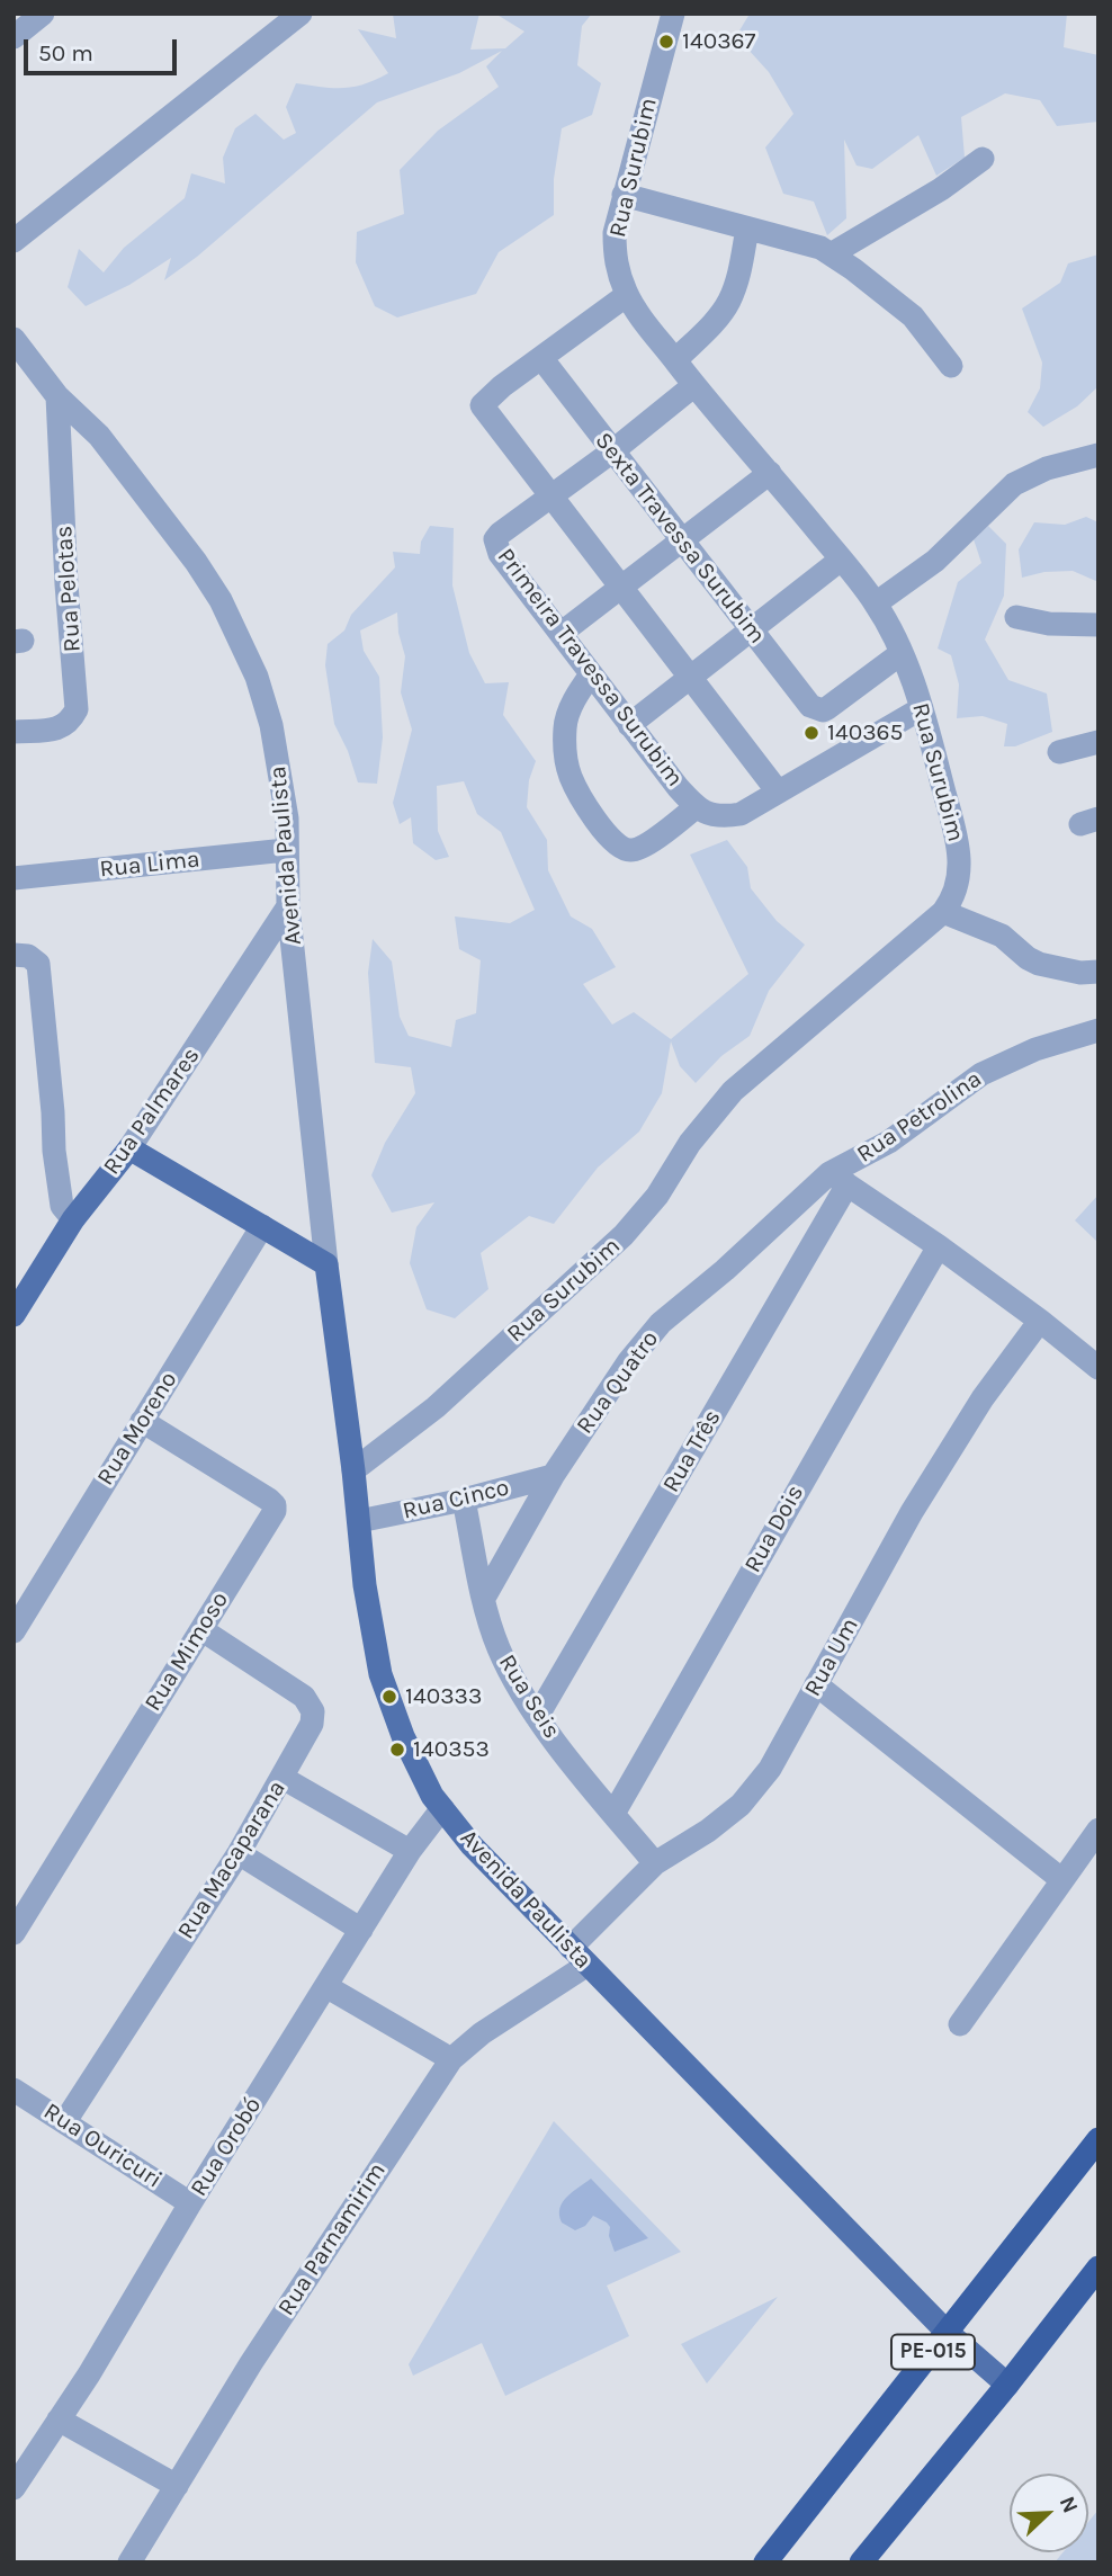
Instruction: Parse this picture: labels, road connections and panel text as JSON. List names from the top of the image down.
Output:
{
  "streets": {
    "highway": ["PE-015"],
    "main road": ["Avenida Paulista", "Rua Palmares"],
    "street": [
      "Rua Surubim",
      "Sexta Travessa Surubim",
      "Rua Pelotas",
      "Primeira Travessa Surubim",
      "Rua Lima",
      "Rua Petrolina",
      "Rua Quatro",
      "Rua Moreno",
      "Rua Três",
      "Rua Cinco",
      "Rua Dois",
      "Rua Mimoso",
      "Rua Um",
      "Rua Seis",
      "Rua Macaparana",
      "Rua Ouricuri",
      "Rua Orobó",
      "Rua Parnamirim"
    ]
  },
  "crossings": [
    ["Rua Surubim", "Sexta Travessa Surubim"],
    ["Rua Surubim", "Primeira Travessa Surubim"],
    ["Rua Surubim", "Avenida Paulista"],
    ["Sexta Travessa Surubim", "Primeira Travessa Surubim"],
    ["Rua Pelotas", "Avenida Paulista"],
    ["Avenida Paulista", "Rua Lima"],
    ["Avenida Paulista", "Rua Palmares"],
    ["Avenida Paulista", "Rua Cinco"],
    ["Avenida Paulista", "Rua Um"],
    ["Avenida Paulista", "Rua Orobó"],
    ["Avenida Paulista", "Rua Parnamirim"],
    ["Avenida Paulista", "PE-015"],
    ["Rua Petrolina", "Rua Quatro"],
    ["Rua Petrolina", "Rua Três"],
    ["Rua Quatro", "Rua Três"],
    ["Rua Quatro", "Rua Cinco"],
    ["Rua Quatro", "Rua Seis"],
    ["Rua Moreno", "Rua Mimoso"],
    ["Rua Três", "Rua Seis"],
    ["Rua Cinco", "Rua Seis"],
    ["Rua Dois", "Rua Seis"],
    ["Rua Mimoso", "Rua Macaparana"],
    ["Rua Um", "Rua Seis"],
    ["Rua Um", "Rua Parnamirim"],
    ["Rua Macaparana", "Rua Ouricuri"],
    ["Rua Ouricuri", "Rua Orobó"]
  ],
  "places": [
    "140367",
    "140365",
    "140333",
    "140353"
  ],
  "scale_bar": "50 m",
  "north": "top right"
}
